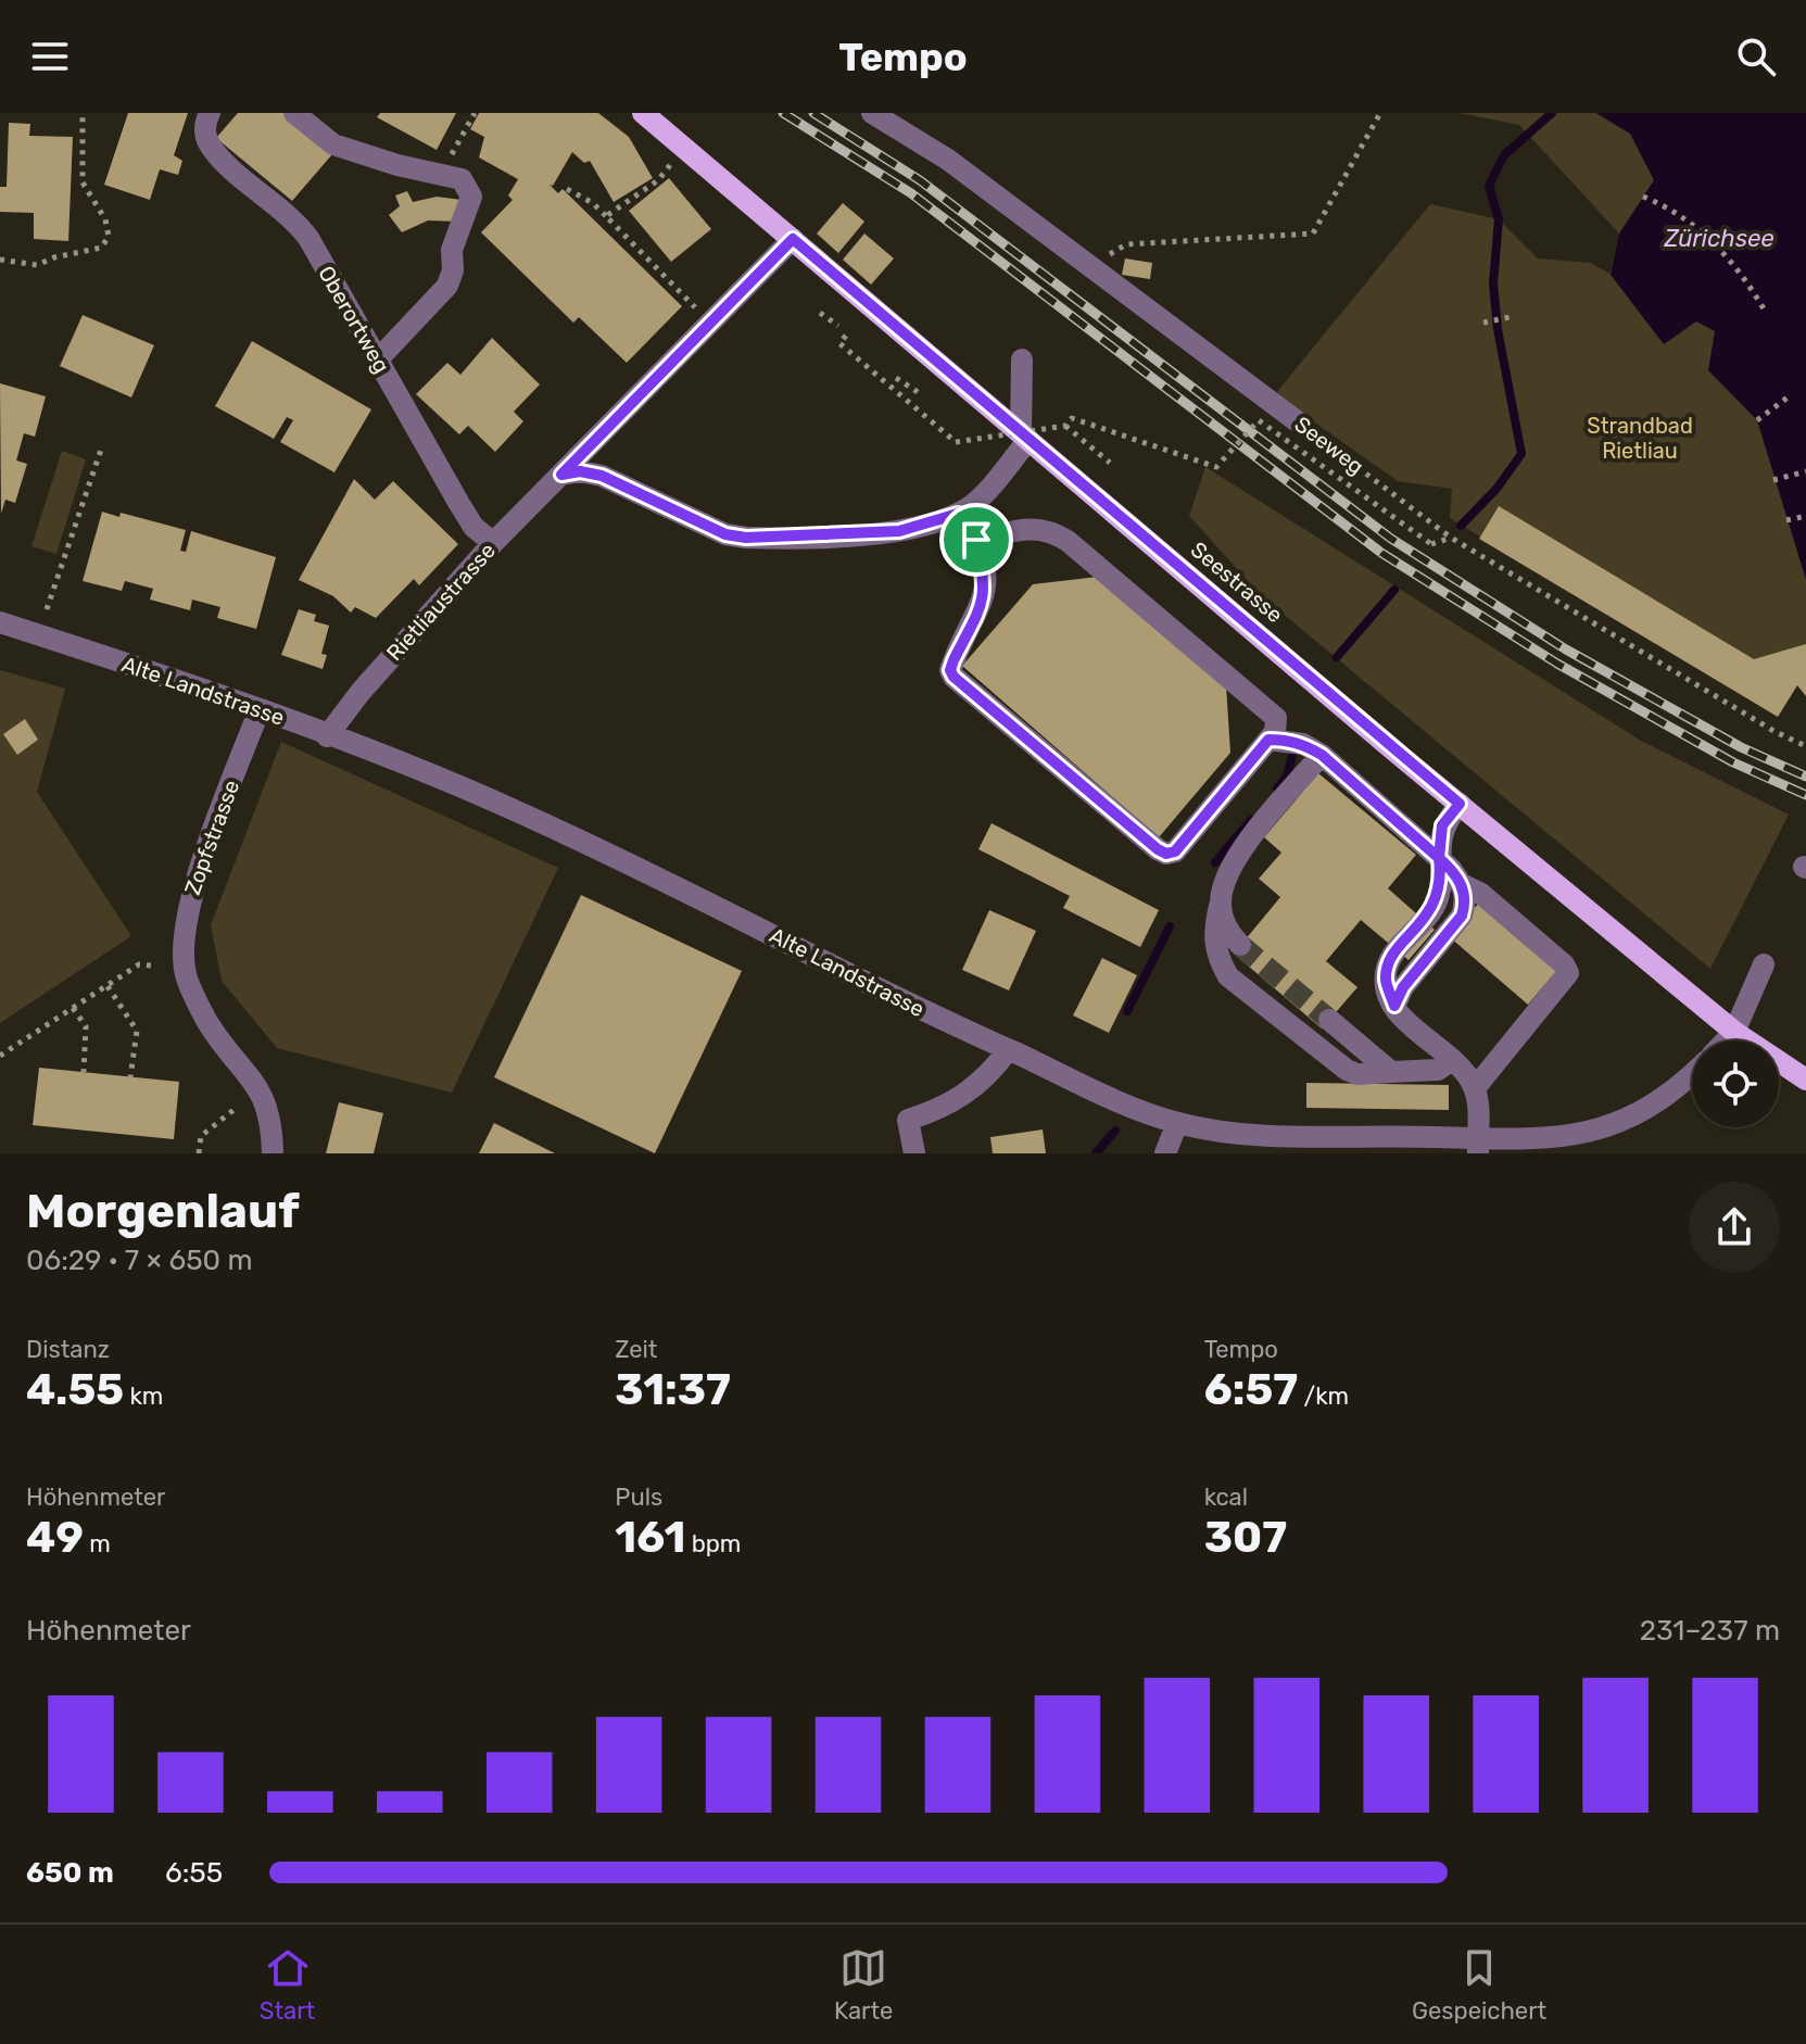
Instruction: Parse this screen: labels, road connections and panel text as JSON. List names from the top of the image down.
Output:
{
  "streets": {
    "main road": ["Seestrasse"],
    "street": [
      "Oberortweg",
      "Seeweg",
      "Rietliaustrasse",
      "Alte Landstrasse",
      "Zopfstrasse"
    ]
  },
  "crossings": [
    ["Oberortweg", "Rietliaustrasse"],
    ["Seestrasse", "Rietliaustrasse"],
    ["Seestrasse", "Alte Landstrasse"],
    ["Rietliaustrasse", "Alte Landstrasse"],
    ["Alte Landstrasse", "Zopfstrasse"]
  ],
  "water": ["Zürichsee"],
  "parks": ["Strandbad Rietliau"],
  "page": {
    "header": "Tempo",
    "heading": ["Morgenlauf", "06:29 · 7 × 650 m"],
    "stats": [
      ["Distanz", "4.55 km"],
      ["Zeit", "31:37"],
      ["Tempo", "6:57 /km"],
      ["Höhenmeter", "49 m"],
      ["Puls", "161 bpm"],
      ["kcal", "307"]
    ],
    "chart": ["Höhenmeter", "231–237 m"],
    "list": [
      {
        "name": "650 m",
        "note": "6:55"
      }
    ],
    "tabs": ["Start", "Karte", "Gespeichert"]
  }
}
